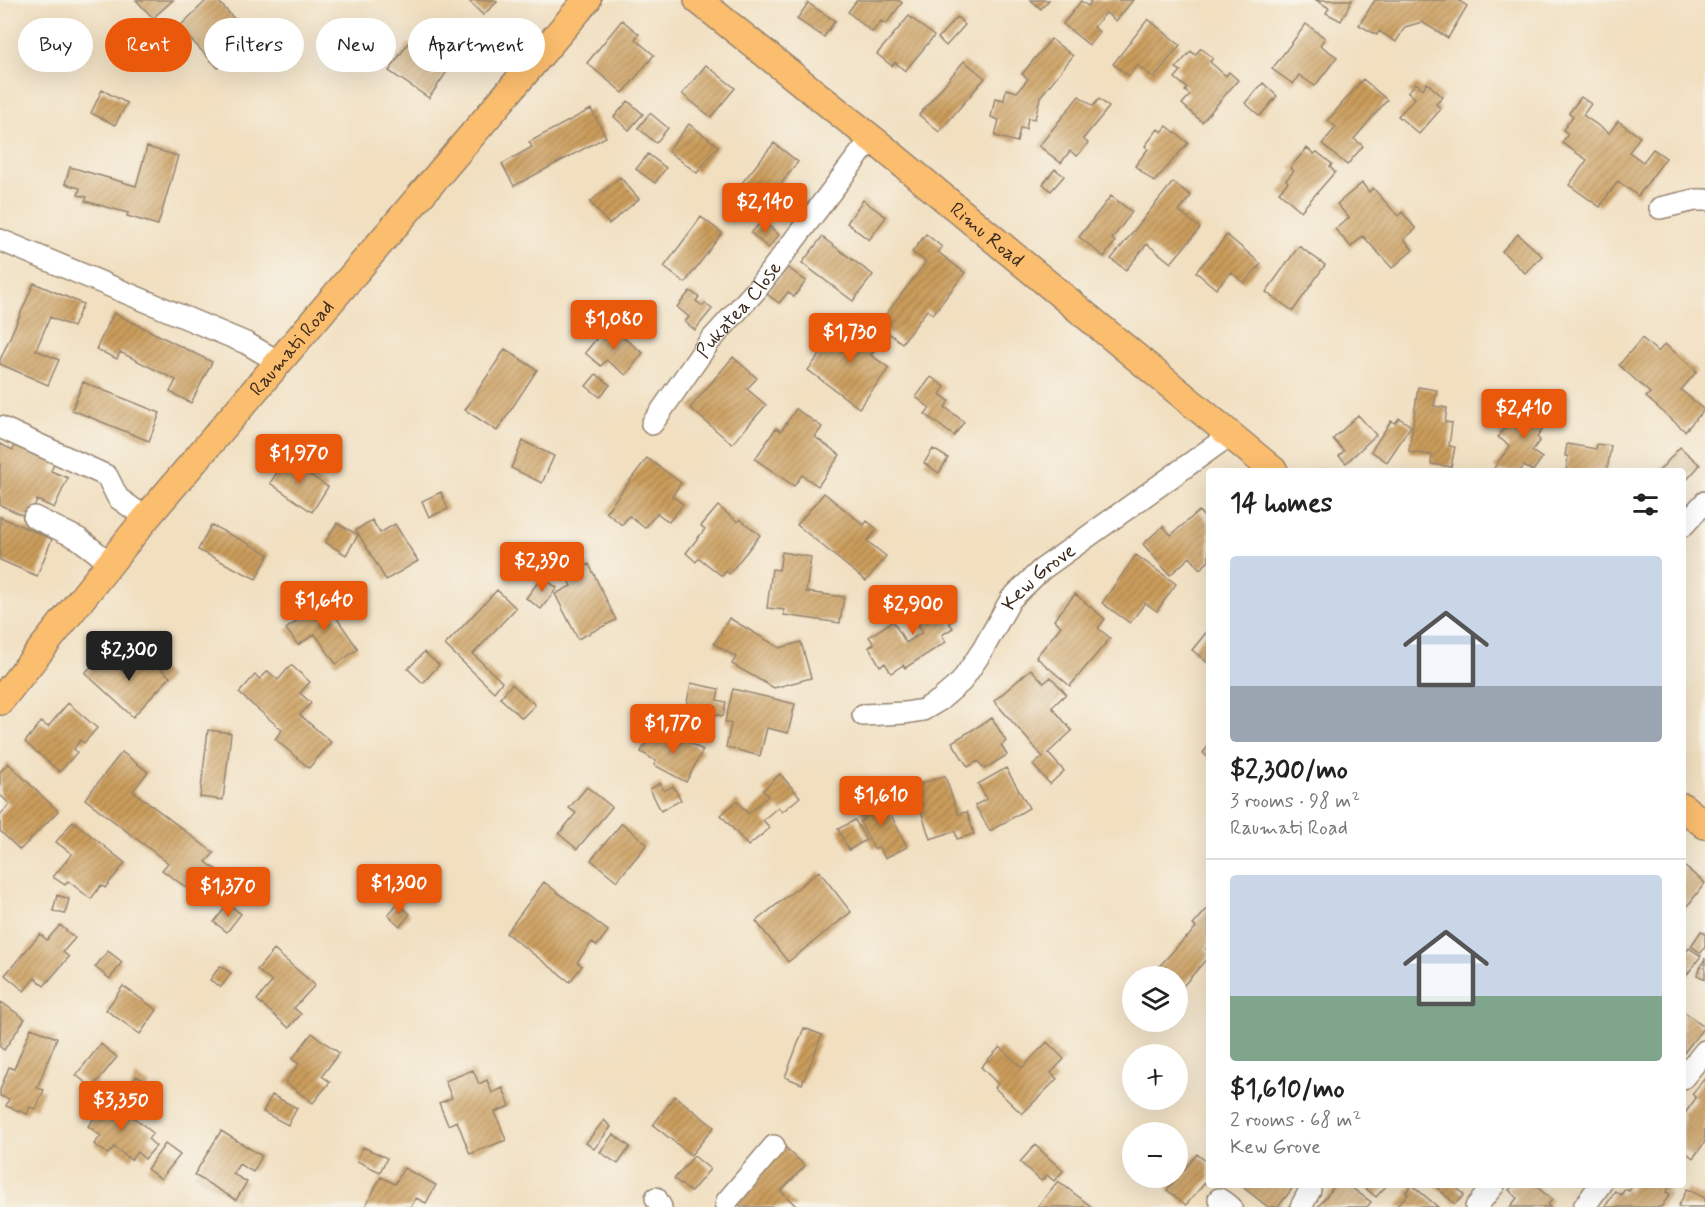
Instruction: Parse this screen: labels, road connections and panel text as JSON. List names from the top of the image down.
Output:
{
  "streets": {
    "main road": ["Rimu Road", "Raumati Road"],
    "street": ["Pukatea Close", "Kew Grove"]
  },
  "crossings": [
    ["Rimu Road", "Pukatea Close"],
    ["Rimu Road", "Kew Grove"]
  ],
  "page": {
    "chip": [
      "Buy",
      "Rent",
      "Filters",
      "New",
      "Apartment"
    ],
    "price": [
      "$2,140",
      "$1,080",
      "$1,730",
      "$2,410",
      "$1,970",
      "$2,390",
      "$1,640",
      "$2,900",
      "$2,300",
      "$1,770",
      "$1,610",
      "$1,300",
      "$1,370",
      "$3,350"
    ],
    "heading": "14 homes",
    "list": [
      {
        "name": "$2,300/mo",
        "note": "3 rooms · 98 m² · Raumati Road"
      },
      {
        "name": "$1,610/mo",
        "note": "2 rooms · 68 m² · Kew Grove"
      }
    ],
    "map_buttons": ["+", "−"]
  }
}
